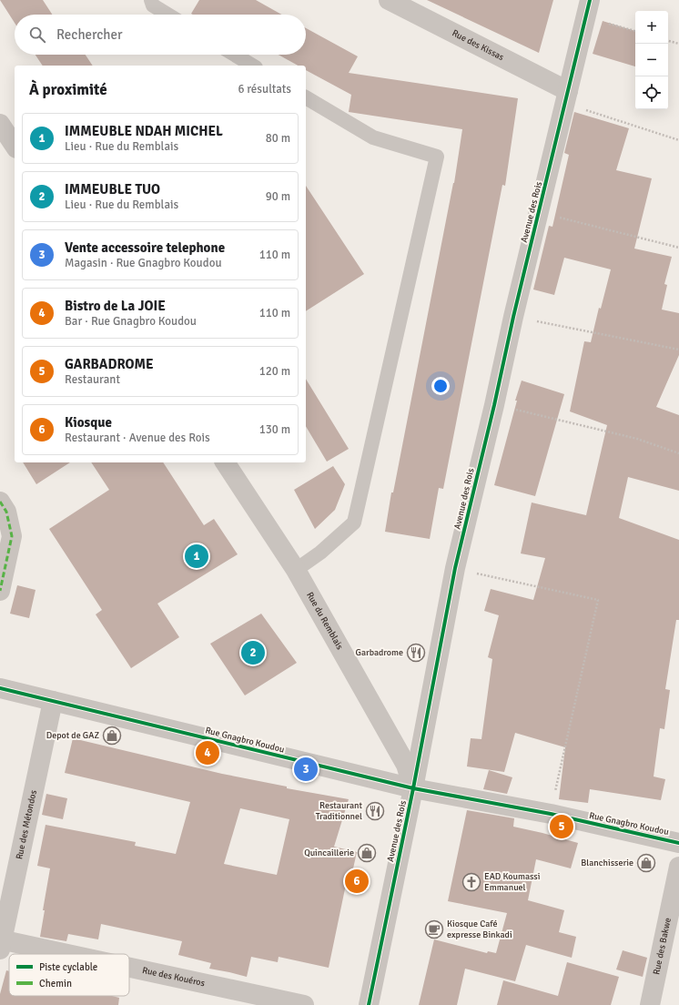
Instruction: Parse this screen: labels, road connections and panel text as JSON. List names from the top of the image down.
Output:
{
  "streets": {
    "street": [
      "Rue des Kissas",
      "Avenue des Rois",
      "Rue du Remblais",
      "Rue Gnagbro Koudou",
      "Rue des Métondos",
      "Rue des Bakwe",
      "Rue des Kouéros"
    ]
  },
  "crossings": [
    ["Rue des Kissas", "Avenue des Rois"],
    ["Avenue des Rois", "Rue du Remblais"],
    ["Avenue des Rois", "Rue Gnagbro Koudou"],
    ["Rue du Remblais", "Rue Gnagbro Koudou"],
    ["Rue Gnagbro Koudou", "Rue des Métondos"],
    ["Rue des Métondos", "Rue des Kouéros"]
  ],
  "places": {
    "restaurant": ["Garbadrome", "Restaurant Traditionnel"],
    "shop": ["Depot de GAZ", "Quincaillerie", "Blanchisserie"],
    "church": ["EAD Koumassi Emmanuel"],
    "cafe": ["Kiosque Café expresse Binkadi"]
  },
  "legend": ["Piste cyclable", "Chemin"],
  "page": {
    "map_buttons": ["+", "−"],
    "search": "Rechercher",
    "heading": ["À proximité", "6 résultats"],
    "list": [
      {
        "mark": "1",
        "name": "IMMEUBLE NDAH MICHEL",
        "note": "Lieu · Rue du Remblais",
        "value": "80 m"
      },
      {
        "mark": "2",
        "name": "IMMEUBLE TUO",
        "note": "Lieu · Rue du Remblais",
        "value": "90 m"
      },
      {
        "mark": "3",
        "name": "Vente accessoire telephone",
        "note": "Magasin · Rue Gnagbro Koudou",
        "value": "110 m"
      },
      {
        "mark": "4",
        "name": "Bistro de La JOIE",
        "note": "Bar · Rue Gnagbro Koudou",
        "value": "110 m"
      },
      {
        "mark": "5",
        "name": "GARBADROME",
        "note": "Restaurant",
        "value": "120 m"
      },
      {
        "mark": "6",
        "name": "Kiosque",
        "note": "Restaurant · Avenue des Rois",
        "value": "130 m"
      }
    ],
    "pins": [
      "1",
      "2",
      "4",
      "3",
      "5",
      "6"
    ]
  }
}
